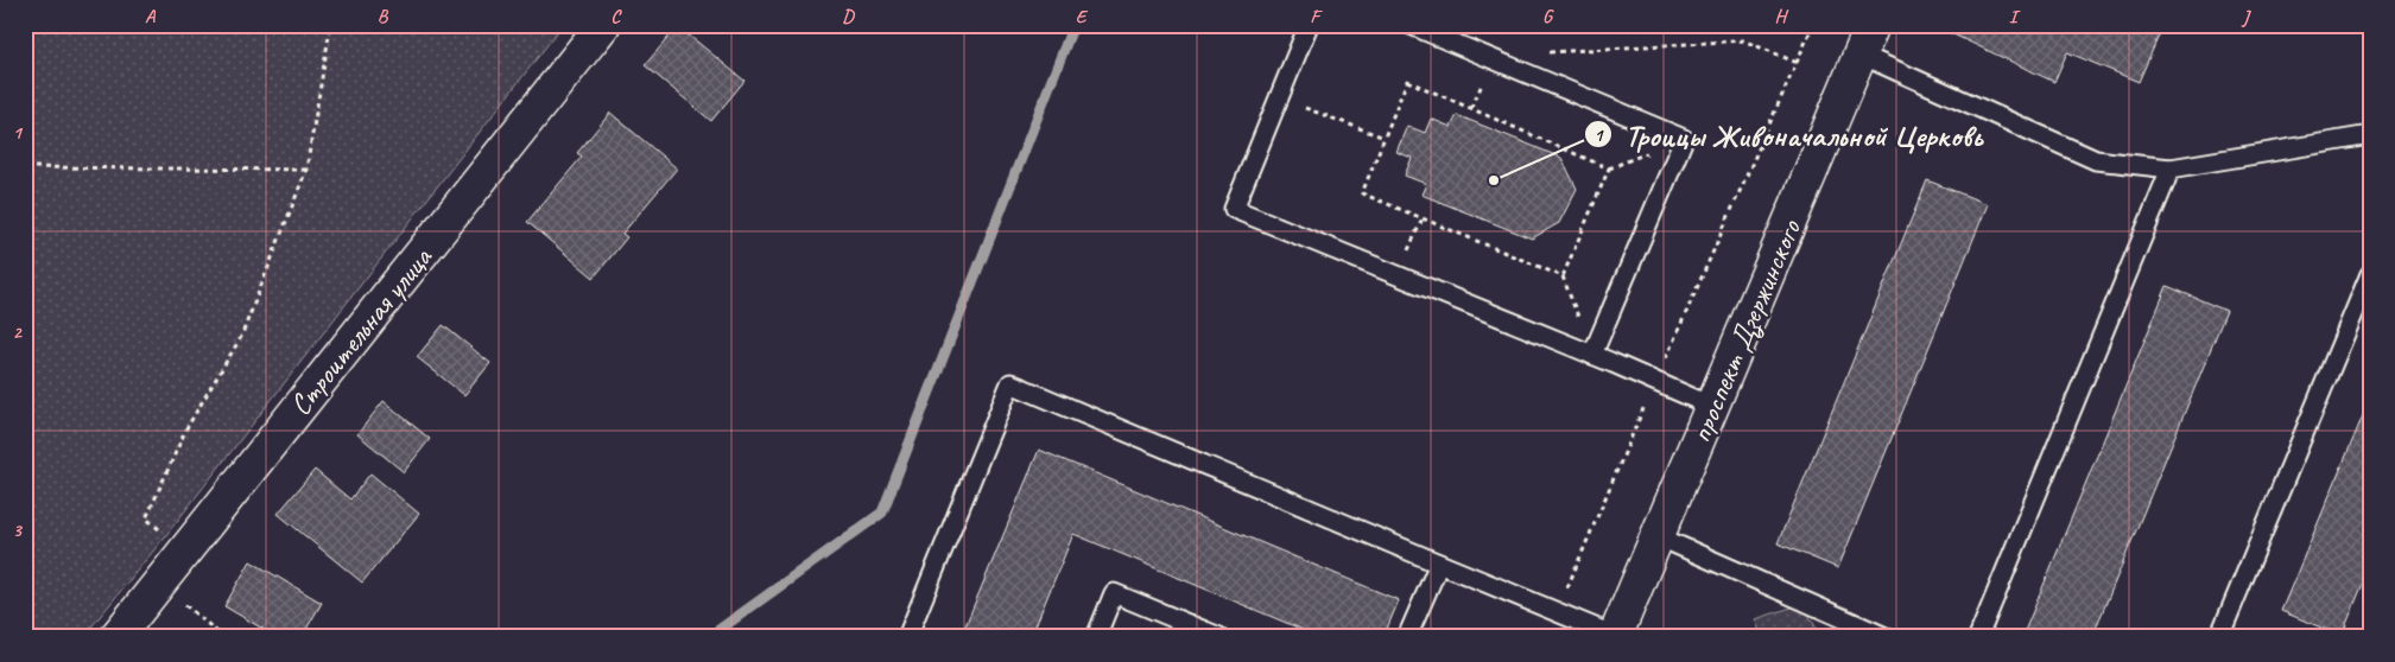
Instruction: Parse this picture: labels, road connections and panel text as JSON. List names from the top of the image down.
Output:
{
  "streets": {
    "street": ["Строительная улица", "проспект Дзержинского"]
  },
  "places": ["Троицы Живоначальной Церковь"],
  "grid": {
    "columns": [
      "A",
      "B",
      "C",
      "D",
      "E",
      "F",
      "G",
      "H",
      "I",
      "J"
    ],
    "rows": ["1", "2", "3"]
  }
}
